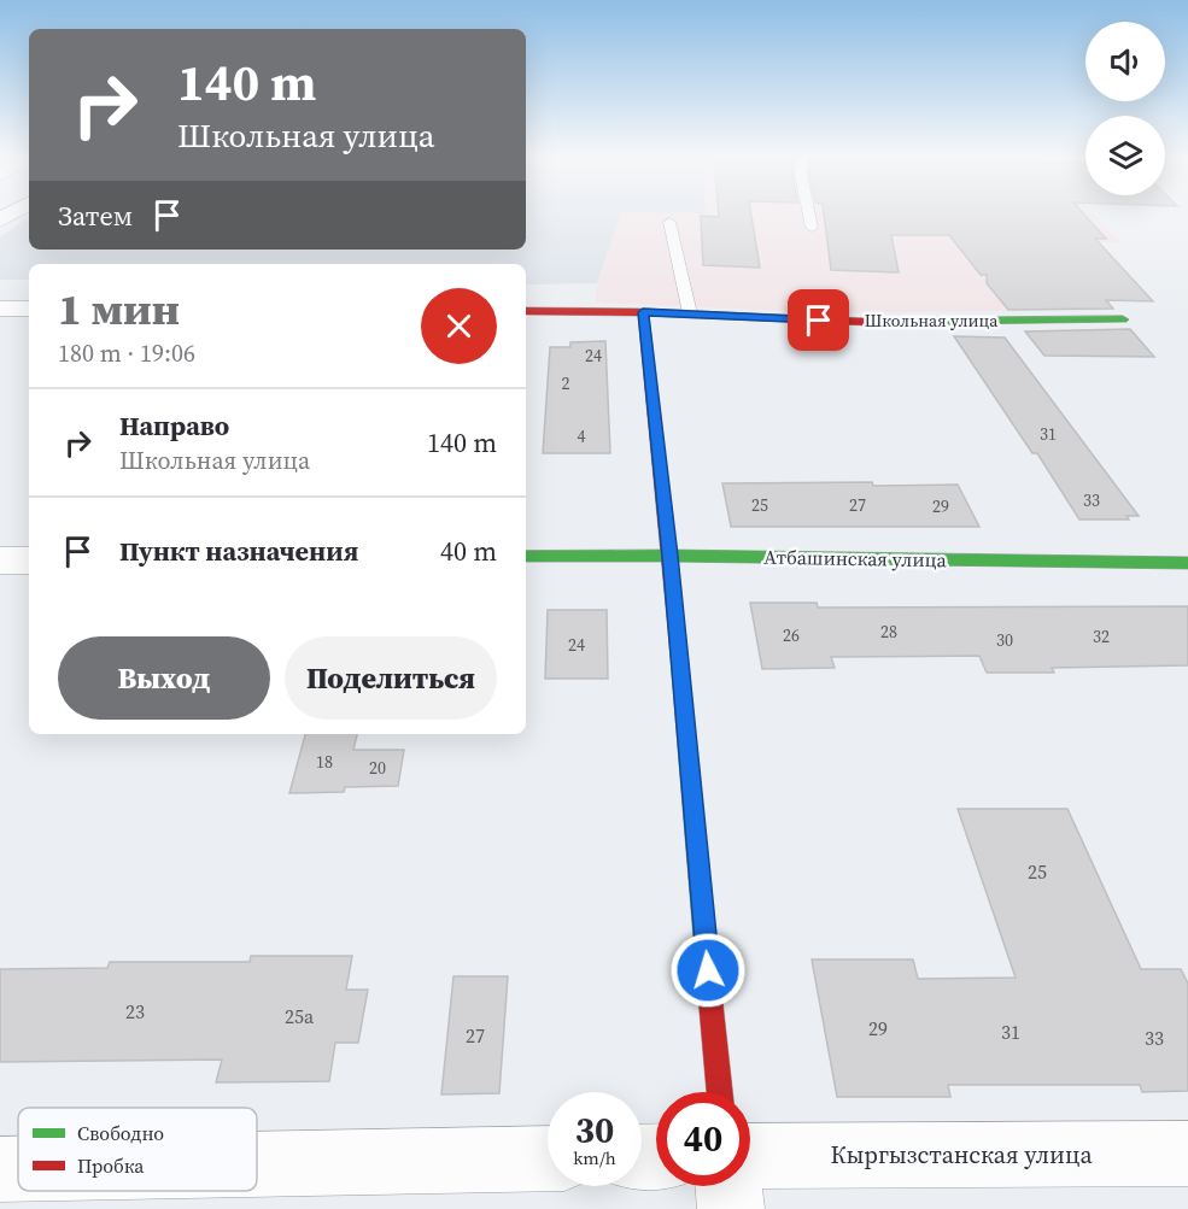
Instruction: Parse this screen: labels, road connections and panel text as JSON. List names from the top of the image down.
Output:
{
  "streets": {
    "street": ["Школьная улица", "Атбашинская улица", "Кыргызстанская улица"]
  },
  "house_numbers": [
    "24",
    "2",
    "31",
    "4",
    "33",
    "25",
    "27",
    "29",
    "28",
    "26",
    "32",
    "30",
    "24",
    "18",
    "20",
    "25",
    "23",
    "25a",
    "29",
    "31",
    "27",
    "33"
  ],
  "legend": ["Свободно", "Пробка"],
  "page": {
    "turn": ["140 m", "Школьная улица"],
    "then": "Затем",
    "heading": ["1 мин", "180 m · 19:06"],
    "list": [
      {
        "name": "Направо",
        "note": "Школьная улица",
        "value": "140 m"
      },
      {
        "name": "Пункт назначения",
        "value": "40 m"
      }
    ],
    "buttons": ["Выход", "Поделиться"],
    "speed": "30 km/h",
    "limit": "40"
  }
}
